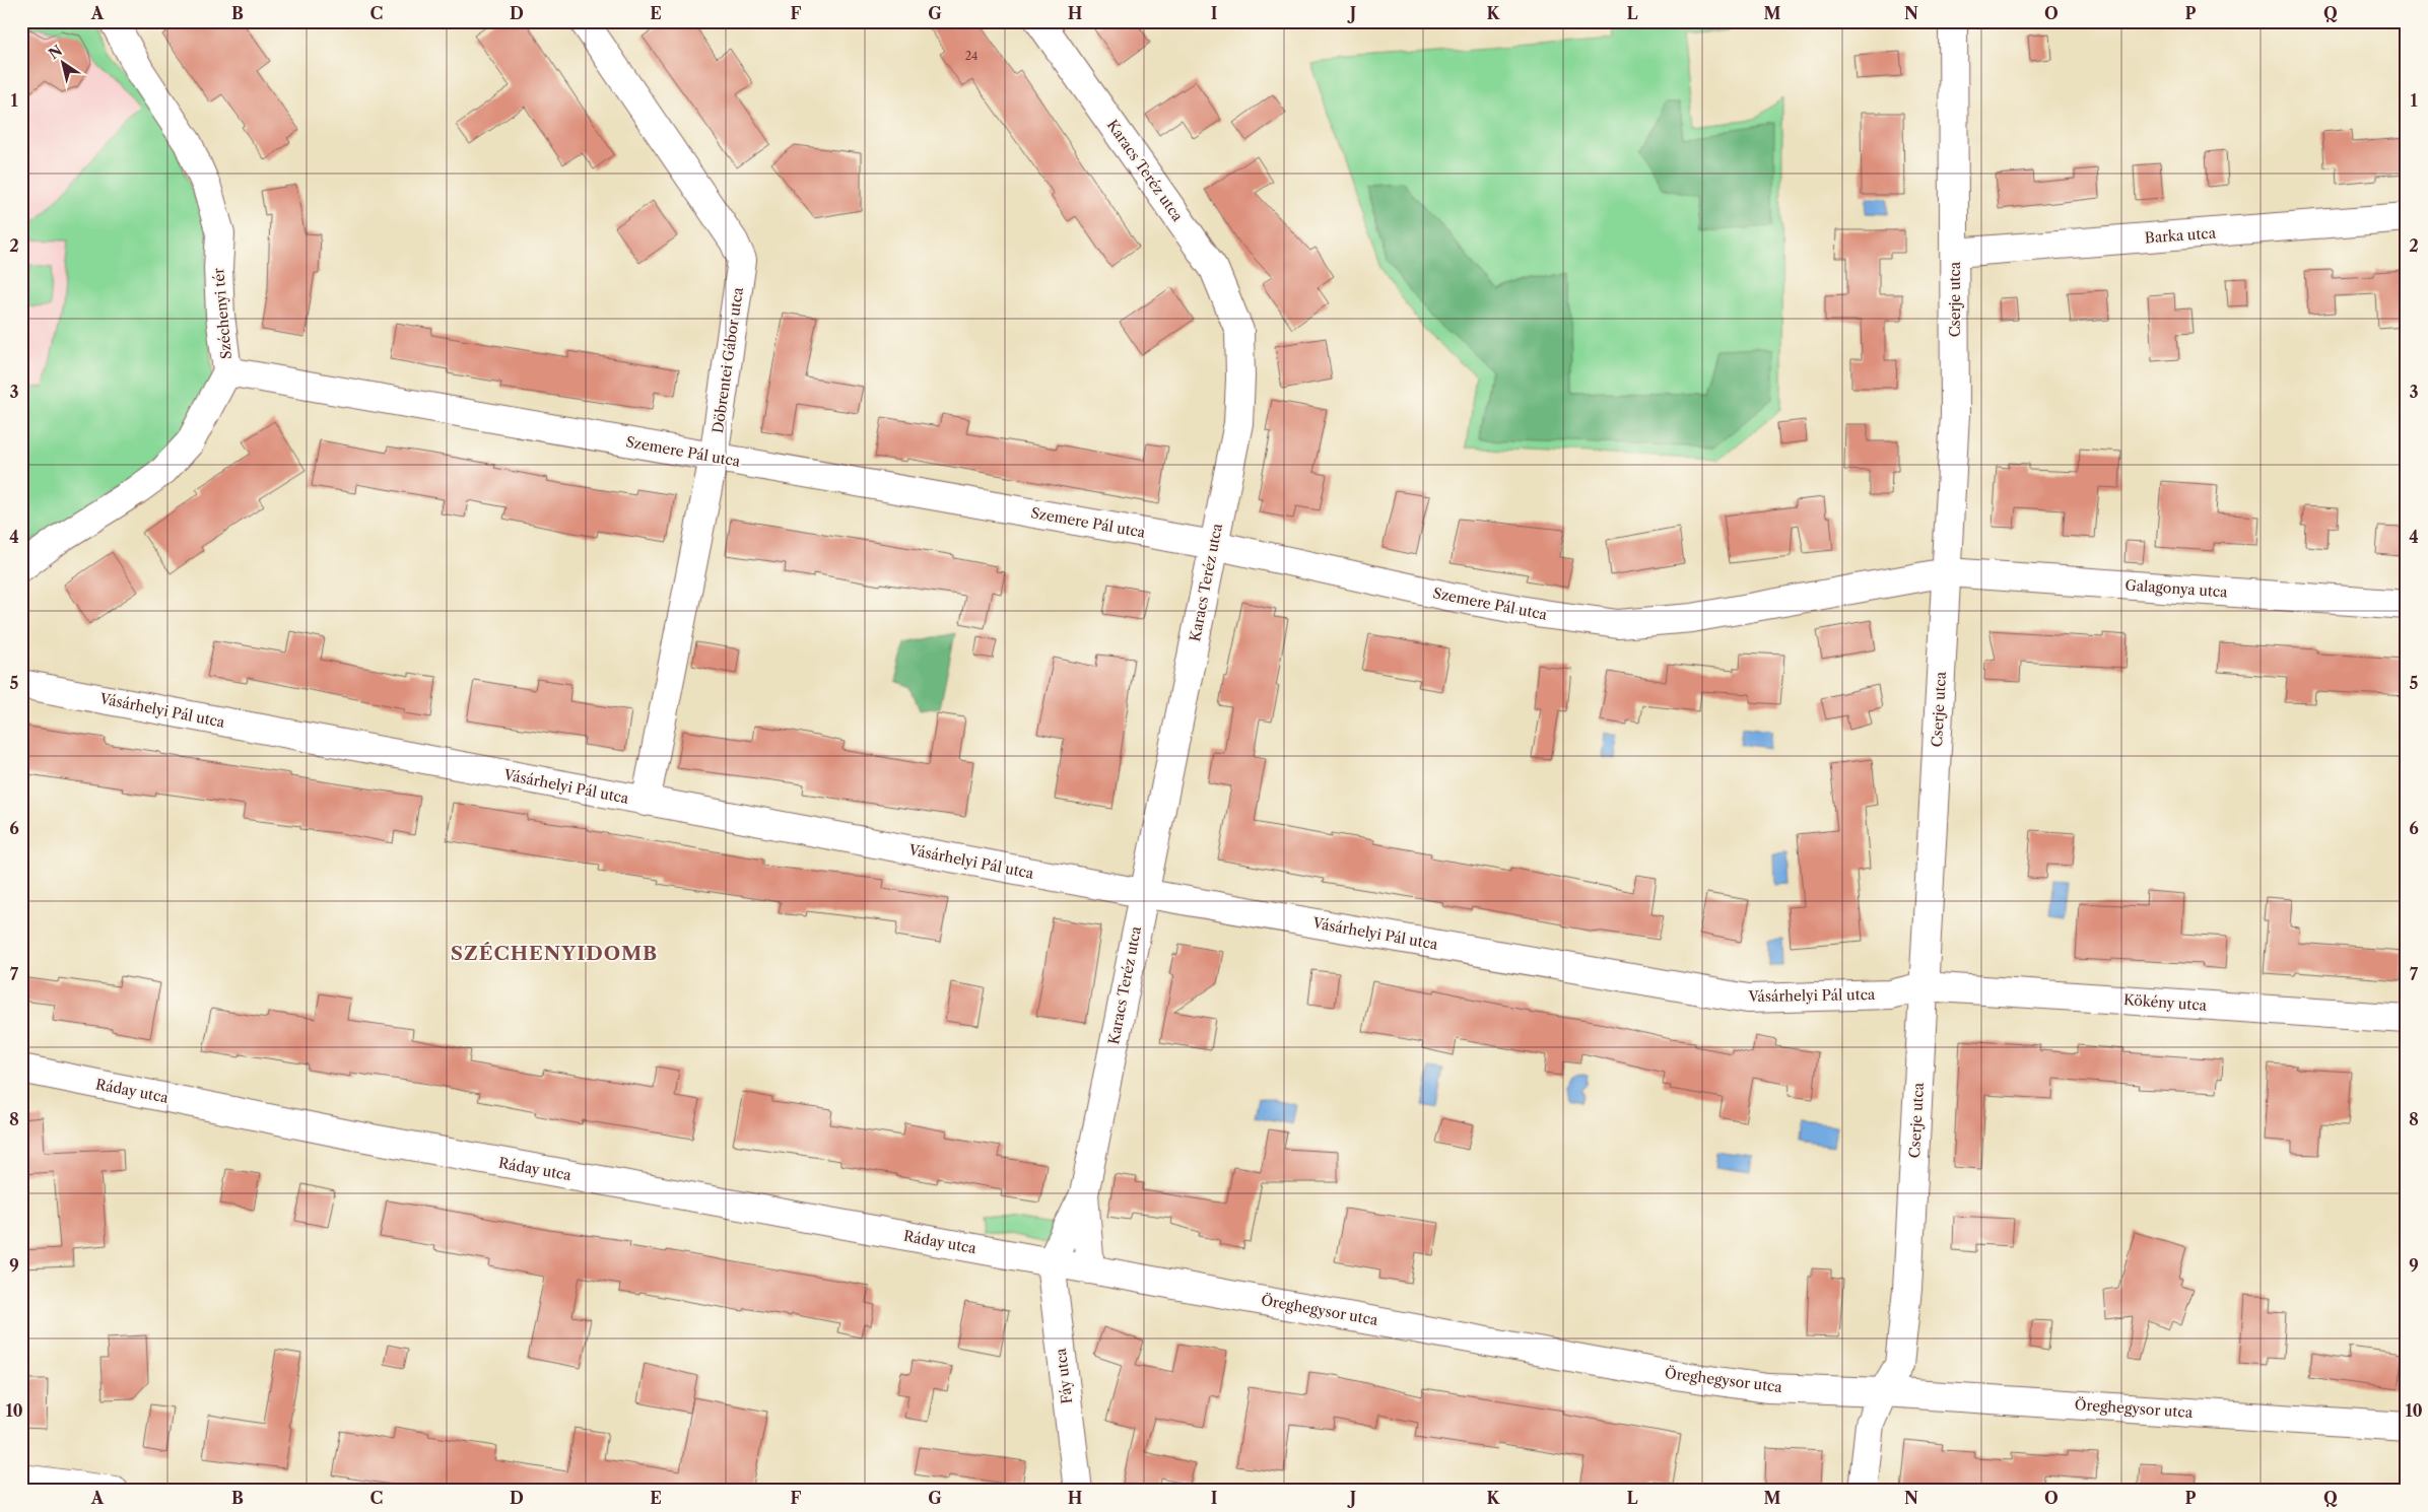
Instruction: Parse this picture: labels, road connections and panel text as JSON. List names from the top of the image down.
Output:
{
  "streets": {
    "street": [
      "Karacs Teréz utca",
      "Barka utca",
      "Cserje utca",
      "Széchenyi tér",
      "Döbrentei Gábor utca",
      "Szemere Pál utca",
      "Galagonya utca",
      "Vásárhelyi Pál utca",
      "Kökény utca",
      "Ráday utca",
      "Öreghegysor utca",
      "Fáy utca"
    ]
  },
  "crossings": [
    ["Karacs Teréz utca", "Szemere Pál utca"],
    ["Karacs Teréz utca", "Vásárhelyi Pál utca"],
    ["Karacs Teréz utca", "Ráday utca"],
    ["Karacs Teréz utca", "Öreghegysor utca"],
    ["Karacs Teréz utca", "Fáy utca"],
    ["Barka utca", "Cserje utca"],
    ["Cserje utca", "Szemere Pál utca"],
    ["Cserje utca", "Galagonya utca"],
    ["Cserje utca", "Vásárhelyi Pál utca"],
    ["Cserje utca", "Kökény utca"],
    ["Cserje utca", "Öreghegysor utca"],
    ["Széchenyi tér", "Szemere Pál utca"],
    ["Döbrentei Gábor utca", "Szemere Pál utca"],
    ["Döbrentei Gábor utca", "Vásárhelyi Pál utca"],
    ["Szemere Pál utca", "Galagonya utca"],
    ["Vásárhelyi Pál utca", "Kökény utca"],
    ["Ráday utca", "Öreghegysor utca"],
    ["Ráday utca", "Fáy utca"],
    ["Öreghegysor utca", "Fáy utca"]
  ],
  "districts": ["SZÉCHENYIDOMB"],
  "house_numbers": ["24"],
  "north": "top left",
  "grid": {
    "columns": [
      "A",
      "B",
      "C",
      "D",
      "E",
      "F",
      "G",
      "H",
      "I",
      "J",
      "K",
      "L",
      "M",
      "N",
      "O",
      "P",
      "Q"
    ],
    "rows": [
      "1",
      "2",
      "3",
      "4",
      "5",
      "6",
      "7",
      "8",
      "9",
      "10"
    ]
  }
}
